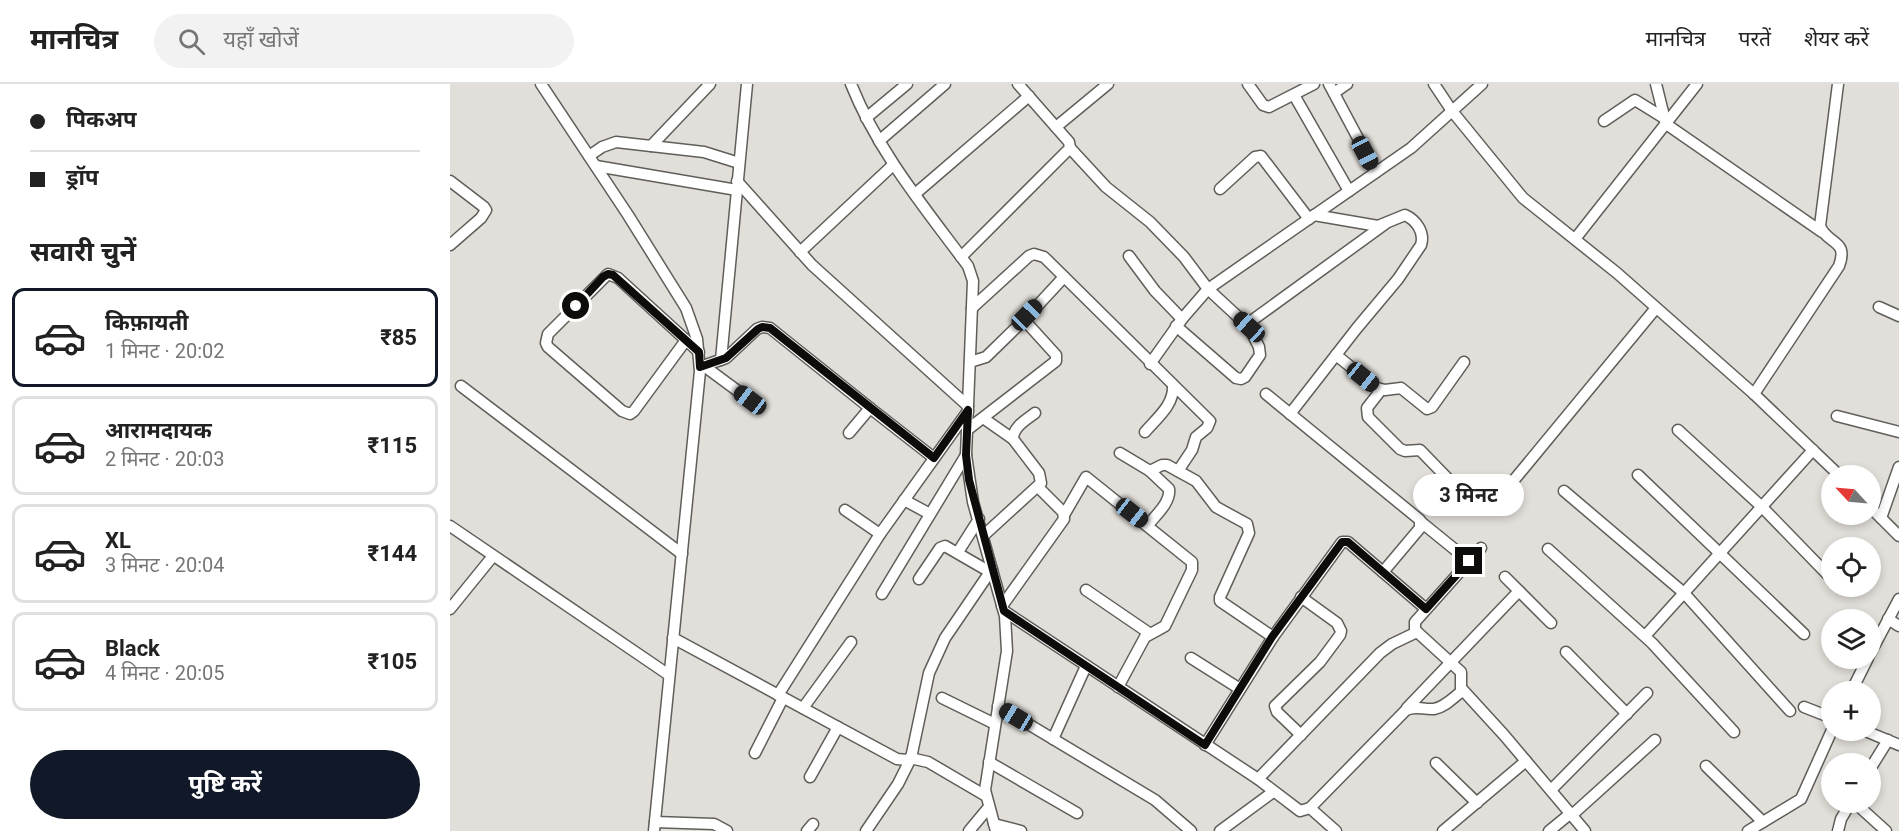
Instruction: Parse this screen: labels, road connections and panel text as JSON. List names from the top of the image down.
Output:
{
  "north": "top left",
  "page": {
    "header": "मानचित्र",
    "search": "यहाँ खोजें",
    "nav": ["मानचित्र", "परतें", "शेयर करें"],
    "banner": ["पिकअप", "ड्रॉप"],
    "heading": "सवारी चुनें",
    "list": [
      {
        "name": "किफ़ायती",
        "note": "1 मिनट · 20:02",
        "value": "₹85"
      },
      {
        "name": "आरामदायक",
        "note": "2 मिनट · 20:03",
        "value": "₹115"
      },
      {
        "name": "XL",
        "note": "3 मिनट · 20:04",
        "value": "₹144"
      },
      {
        "name": "Black",
        "note": "4 मिनट · 20:05",
        "value": "₹105"
      }
    ],
    "map_buttons": ["+", "−"],
    "bubble": "3 मिनट",
    "buttons": "पुष्टि करें"
  }
}
